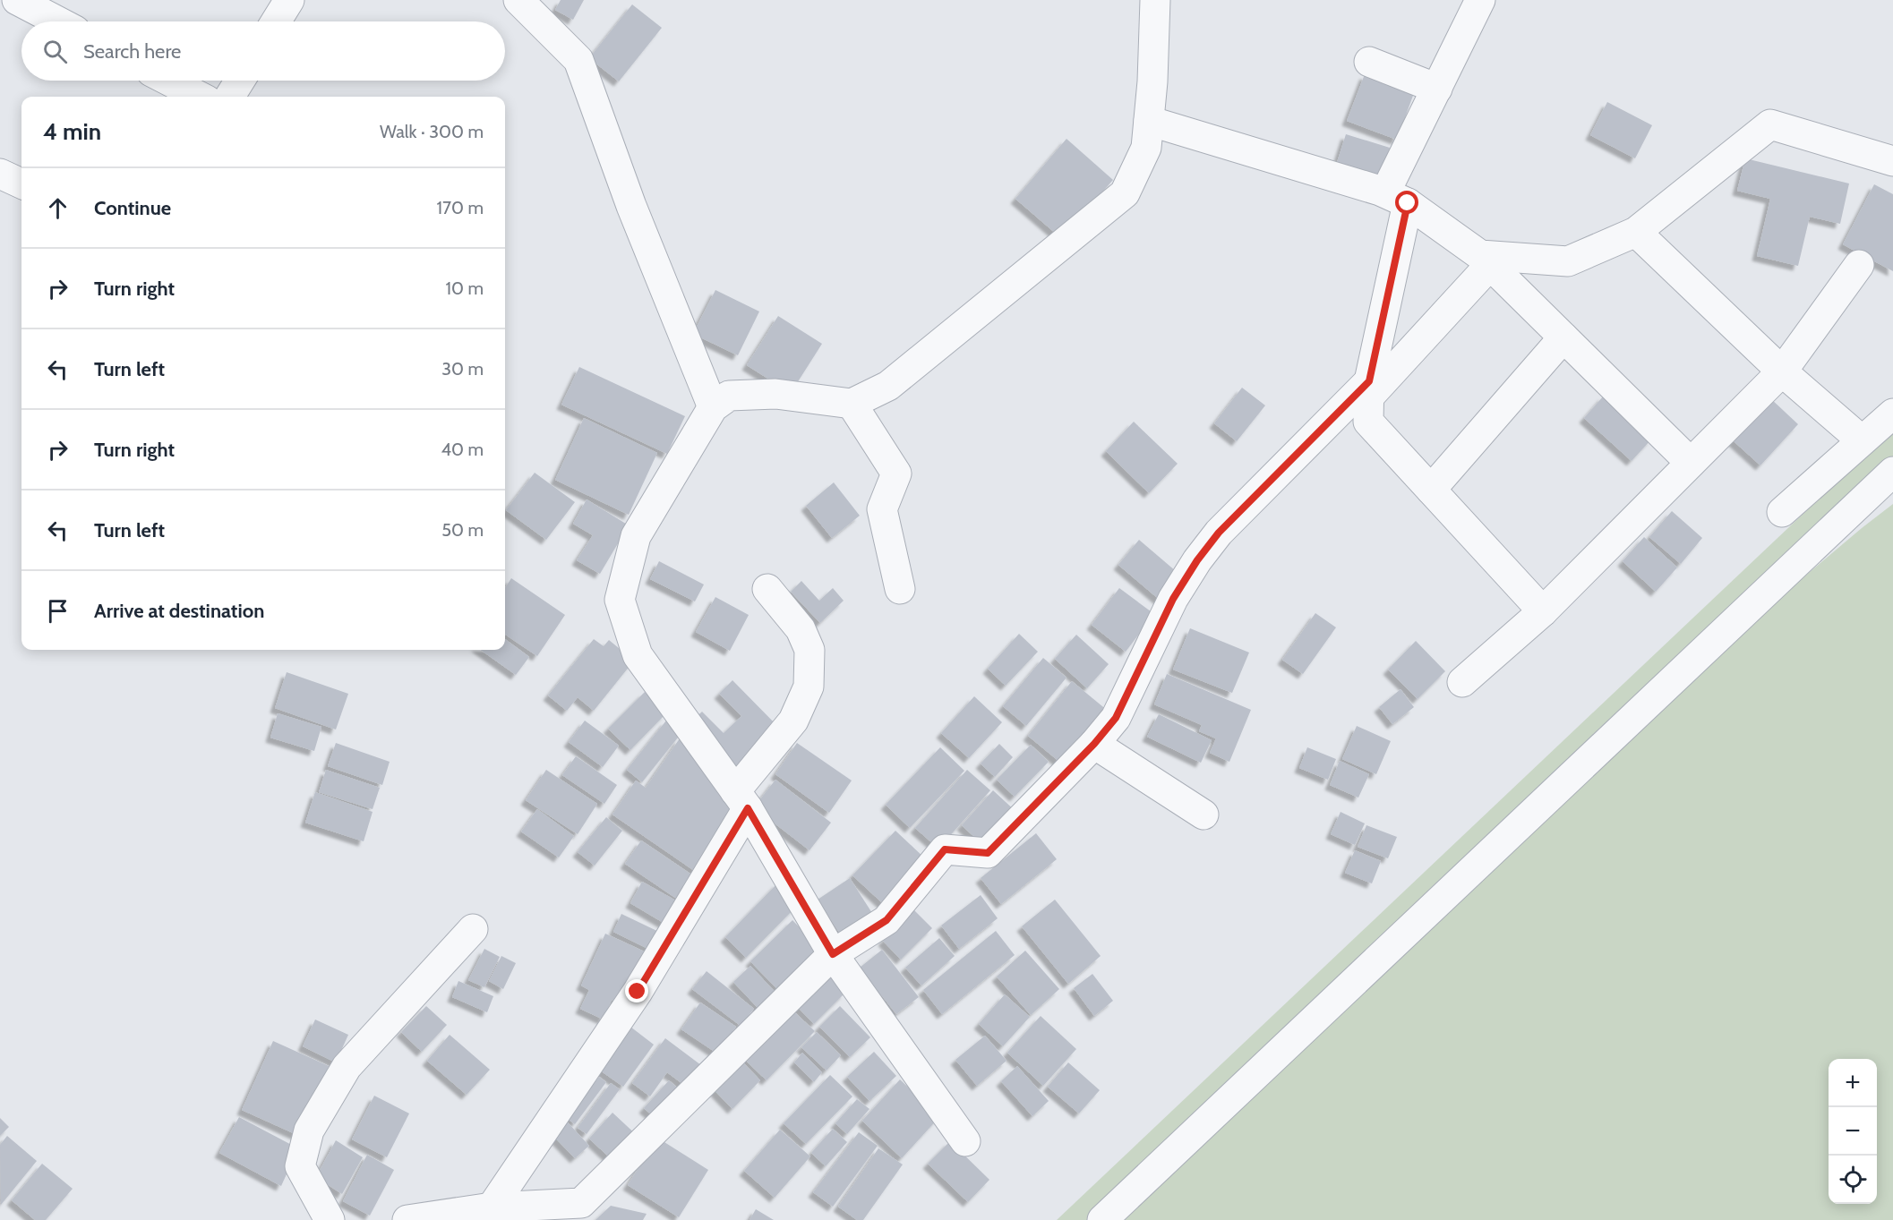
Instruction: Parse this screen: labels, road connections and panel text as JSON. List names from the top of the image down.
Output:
{
  "page": {
    "search": "Search here",
    "heading": ["4 min", "Walk · 300 m"],
    "list": [
      ["Continue", "170 m"],
      ["Turn right", "10 m"],
      ["Turn left", "30 m"],
      ["Turn right", "40 m"],
      ["Turn left", "50 m"],
      "Arrive at destination"
    ],
    "map_buttons": ["+", "−"]
  }
}
